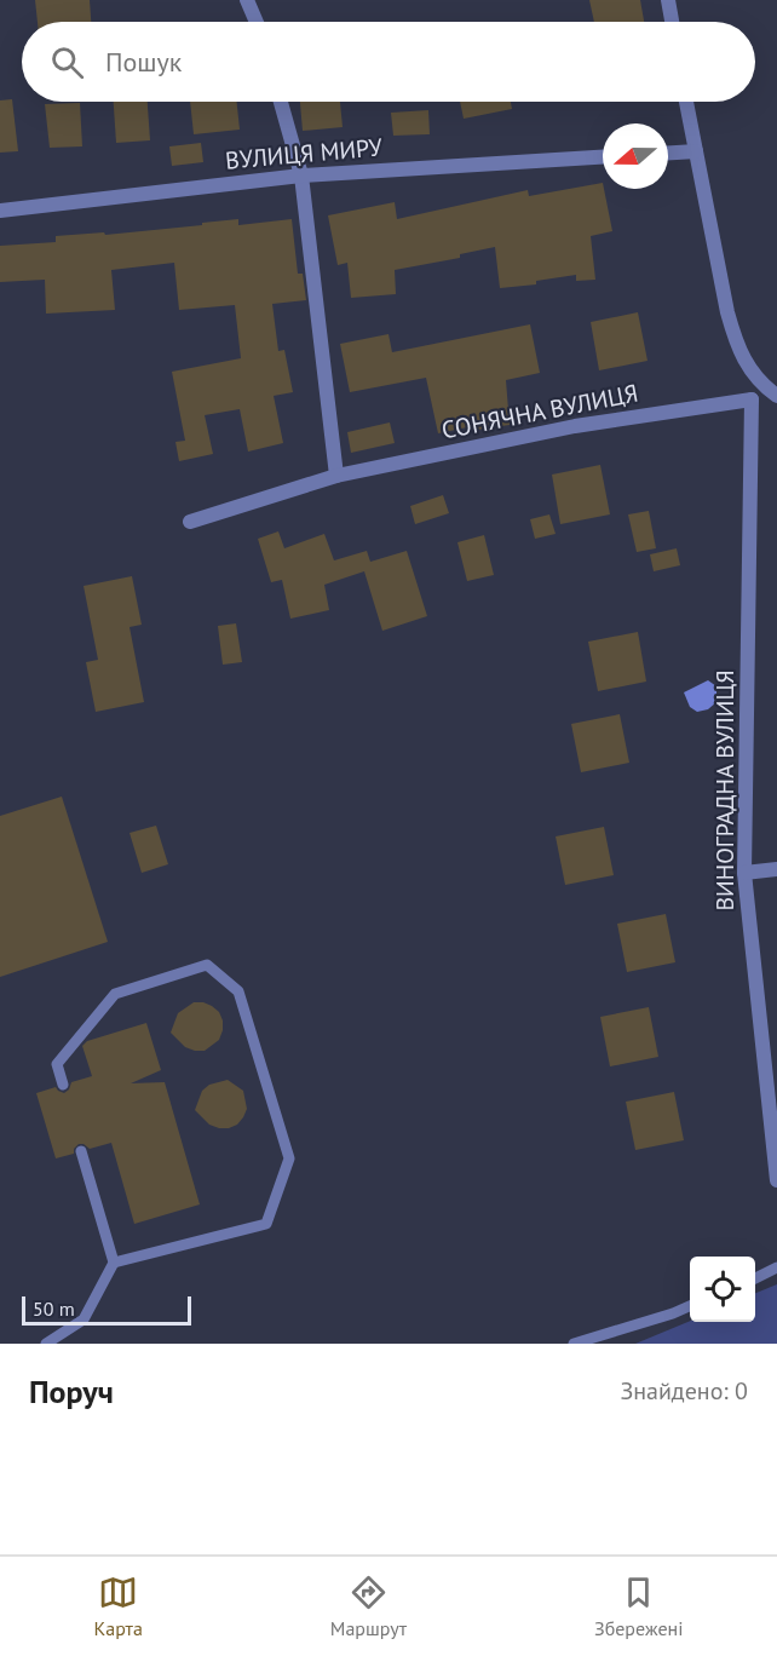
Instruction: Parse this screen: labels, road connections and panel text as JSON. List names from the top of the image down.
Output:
{
  "streets": {
    "street": ["ВУЛИЦЯ МИРУ", "СОНЯЧНА ВУЛИЦЯ", "ВИНОГРАДНА ВУЛИЦЯ"]
  },
  "crossings": [
    ["СОНЯЧНА ВУЛИЦЯ", "ВИНОГРАДНА ВУЛИЦЯ"]
  ],
  "scale_bar": "50 m",
  "north": "left",
  "page": {
    "search": "Пошук",
    "scale": "50 m",
    "heading": ["Поруч", "Знайдено: 0"],
    "nav": ["Карта", "Маршрут", "Збережені"]
  }
}
